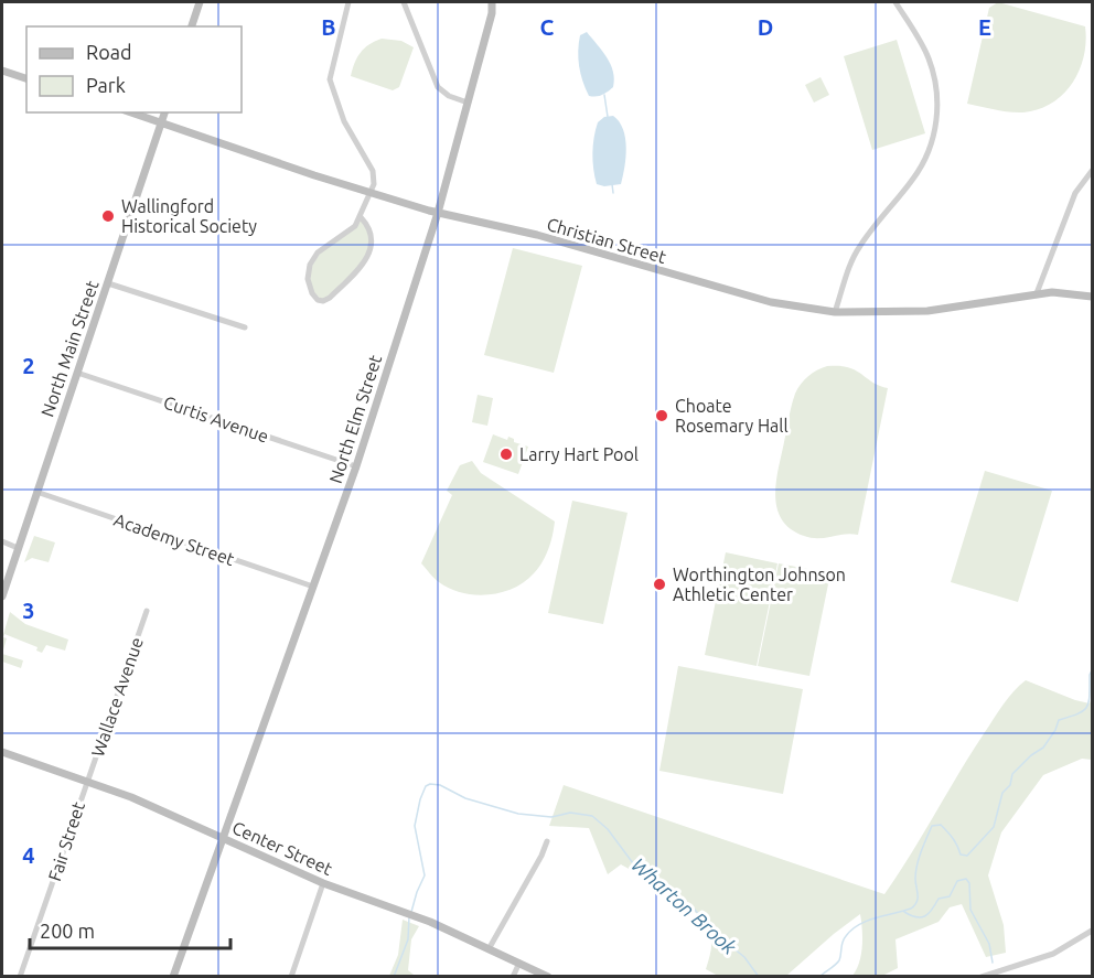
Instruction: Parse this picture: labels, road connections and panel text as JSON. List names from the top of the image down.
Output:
{
  "streets": {
    "main road": [
      "Christian Street",
      "North Main Street",
      "North Elm Street",
      "Center Street"
    ],
    "street": [
      "Curtis Avenue",
      "Academy Street",
      "Wallace Avenue",
      "Fair Street"
    ]
  },
  "crossings": [
    ["Christian Street", "North Main Street"],
    ["Christian Street", "North Elm Street"],
    ["North Main Street", "Curtis Avenue"],
    ["North Main Street", "Academy Street"],
    ["Curtis Avenue", "North Elm Street"],
    ["North Elm Street", "Academy Street"],
    ["North Elm Street", "Center Street"],
    ["Wallace Avenue", "Fair Street"],
    ["Wallace Avenue", "Center Street"],
    ["Fair Street", "Center Street"]
  ],
  "water": ["Wharton Brook"],
  "places": [
    "Wallingford Historical Society",
    "Choate Rosemary Hall",
    "Larry Hart Pool",
    "Worthington Johnson Athletic Center"
  ],
  "legend": ["Road", "Park"],
  "scale_bar": "200 m",
  "grid": {
    "columns": [
      "B",
      "C",
      "D",
      "E"
    ],
    "rows": ["2", "3", "4"]
  }
}
